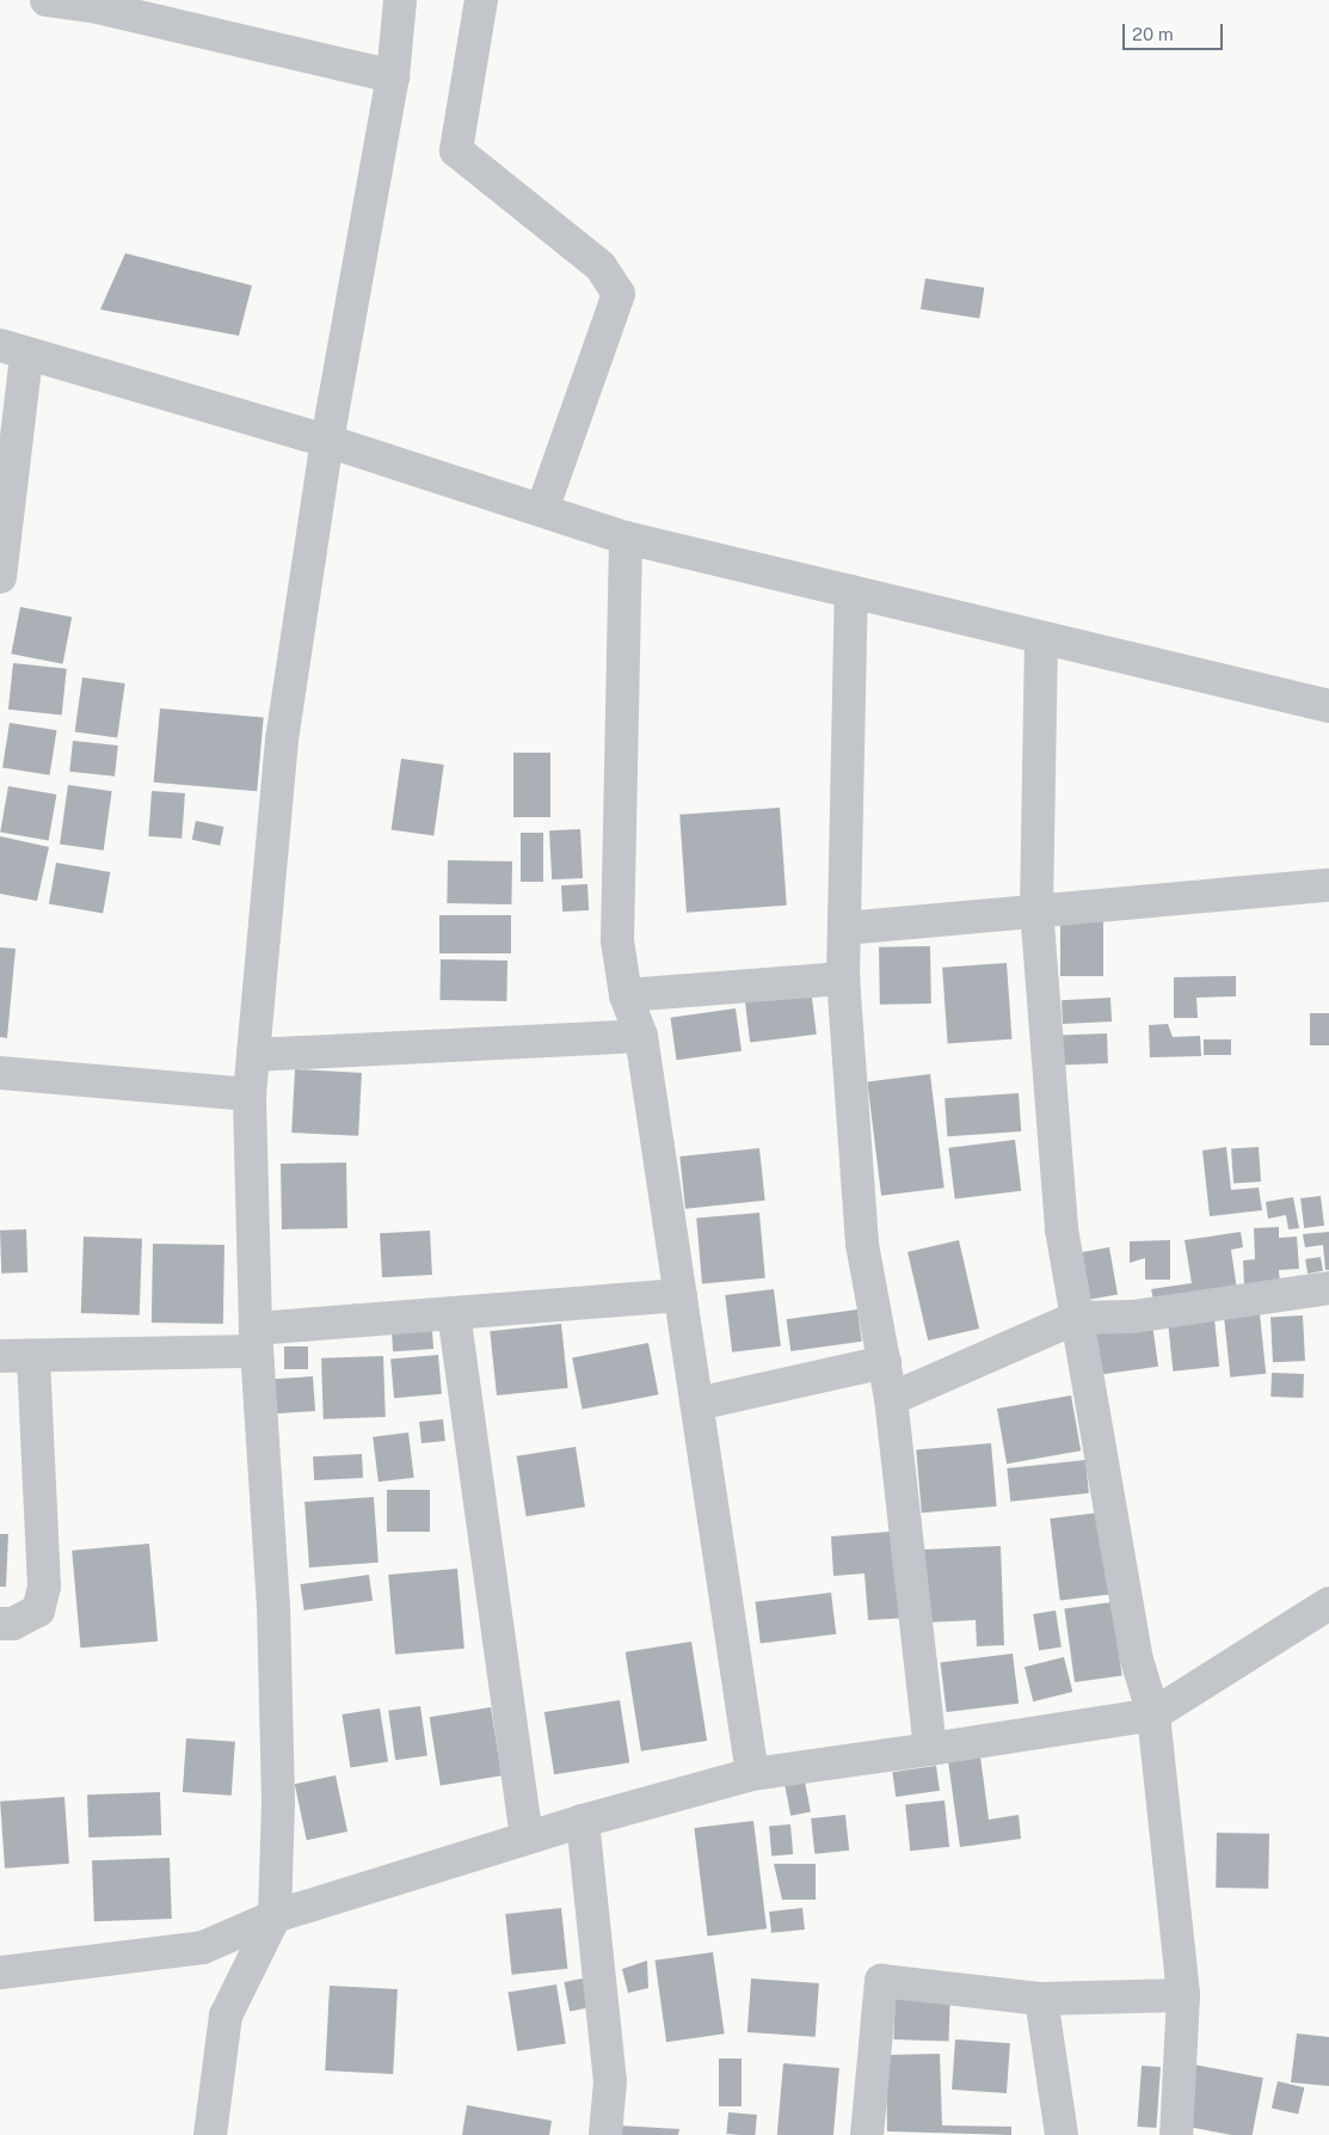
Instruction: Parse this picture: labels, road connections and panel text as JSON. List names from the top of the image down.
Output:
{
  "scale_bar": "20 m"
}
